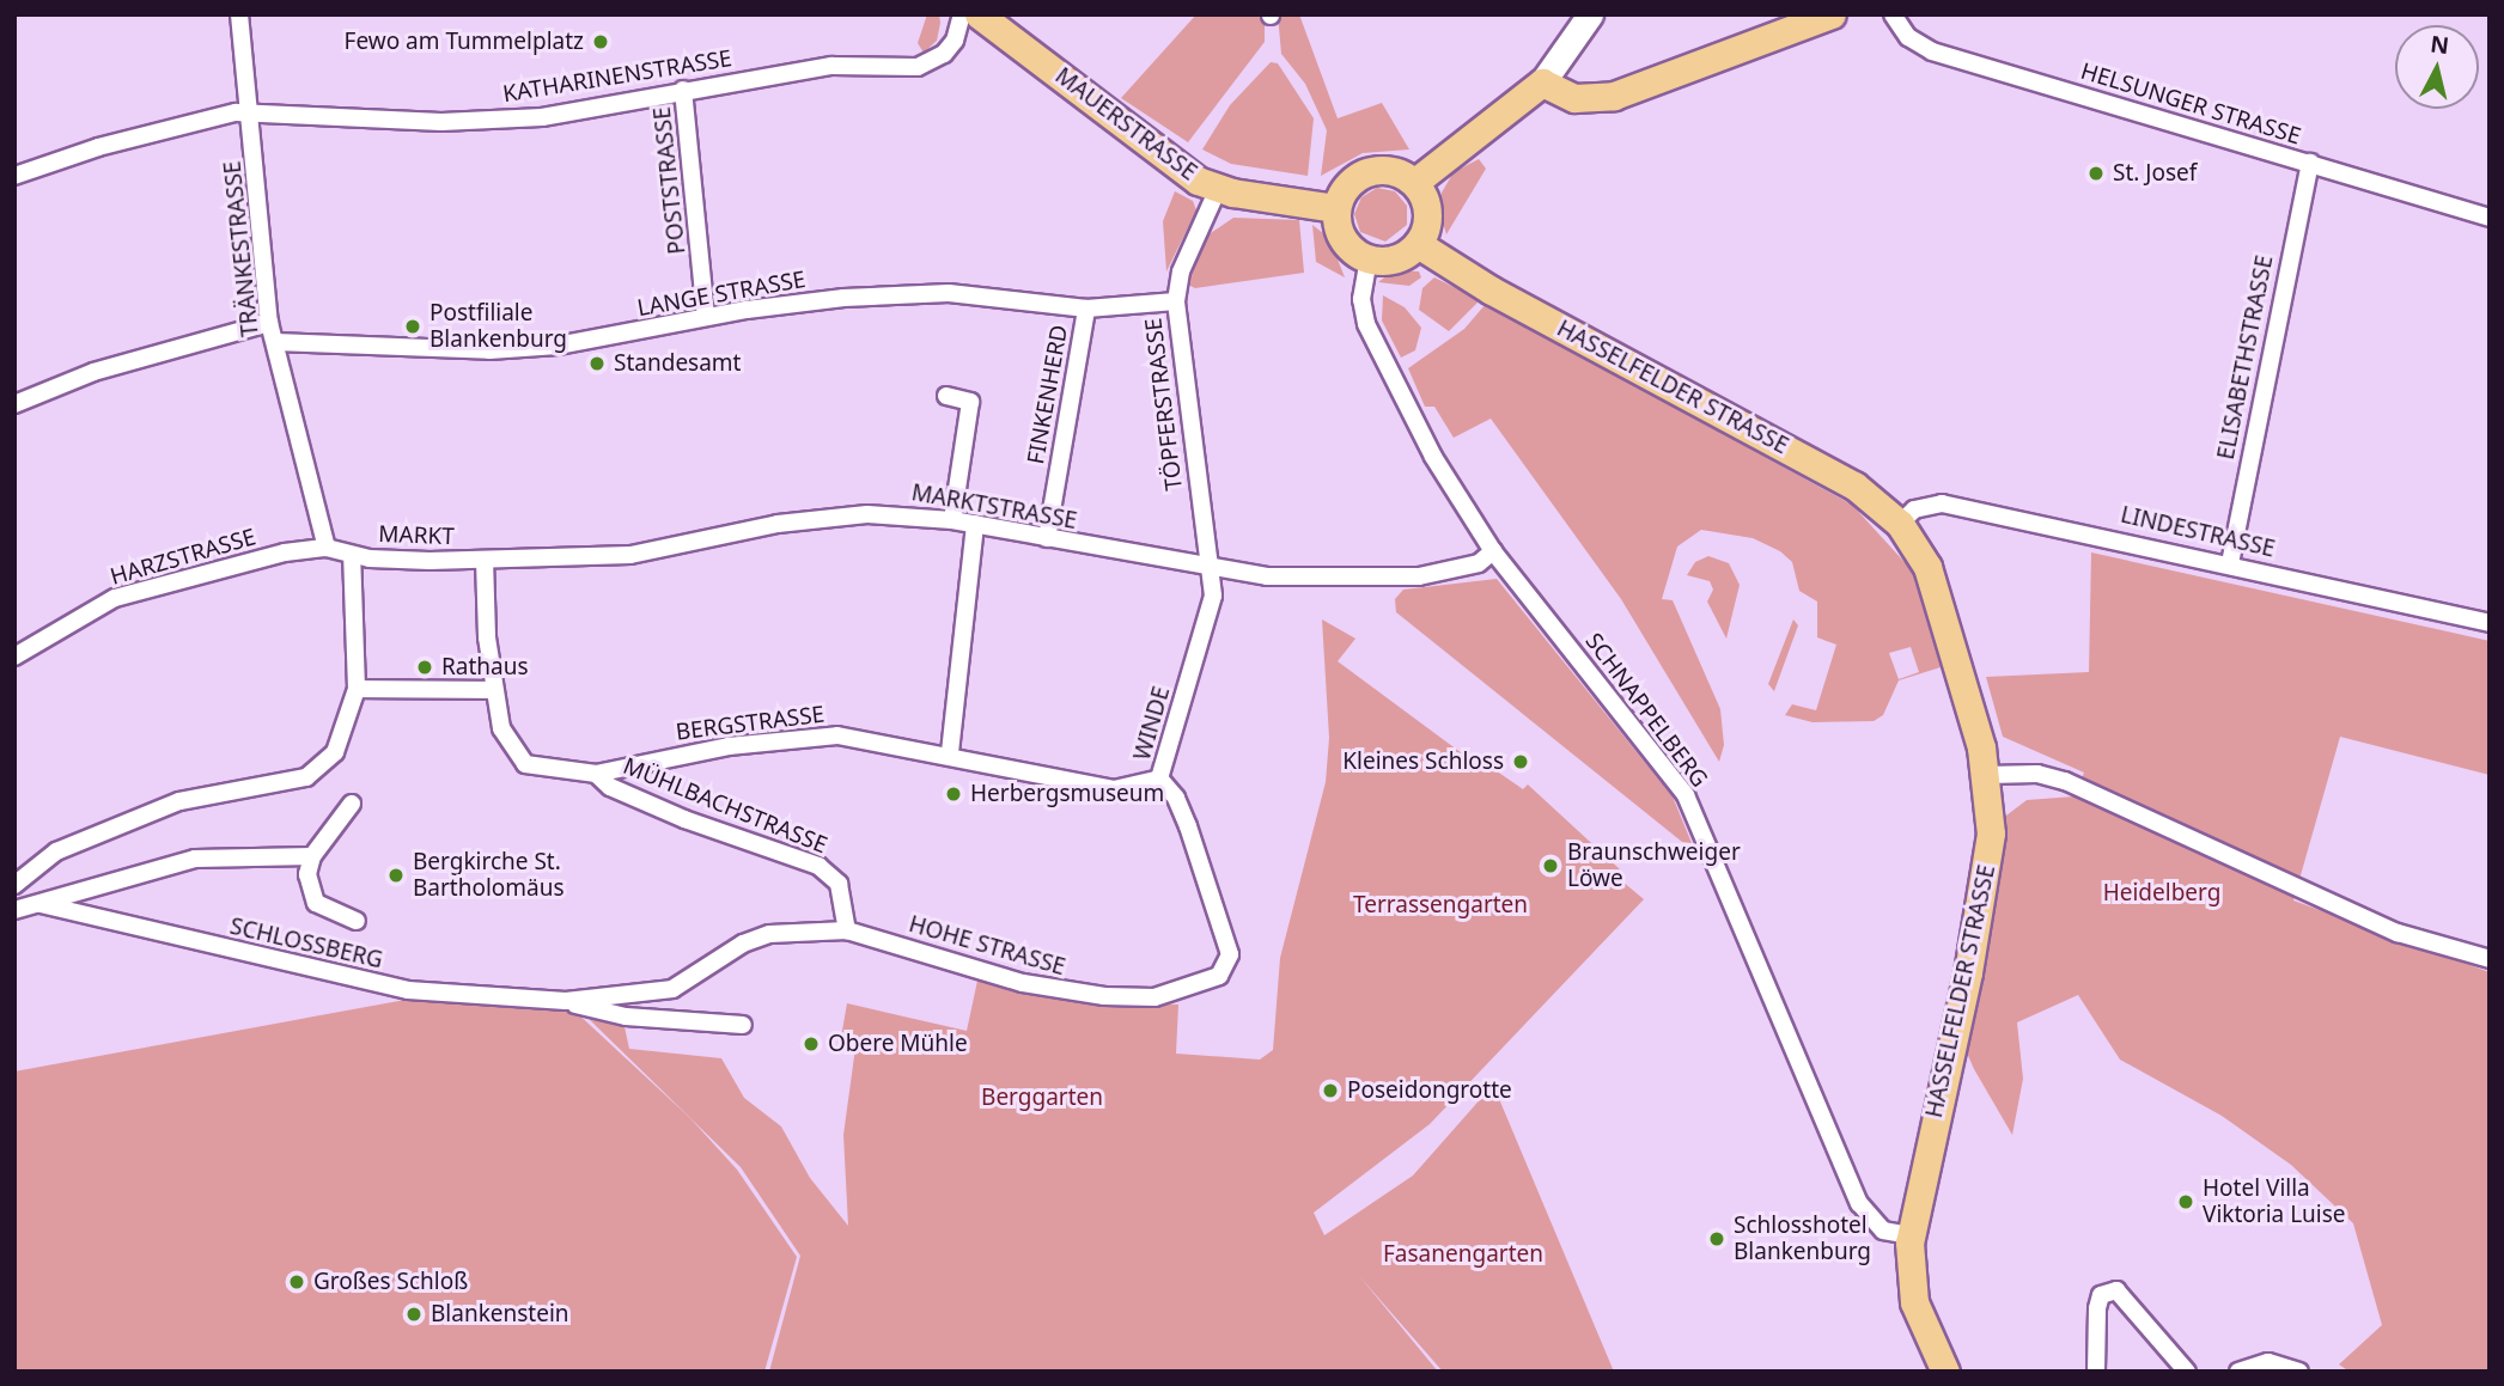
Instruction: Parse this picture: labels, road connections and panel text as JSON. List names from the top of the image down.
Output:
{
  "streets": {
    "main road": ["MAUERSTRASSE", "HASSELFELDER STRASSE"],
    "street": [
      "KATHARINENSTRASSE",
      "HELSUNGER STRASSE",
      "POSTSTRASSE",
      "TRÄNKESTRASSE",
      "LANGE STRASSE",
      "ELISABETHSTRASSE",
      "FINKENHERD",
      "TÖPFERSTRASSE",
      "MARKTSTRASSE",
      "LINDESTRASSE",
      "MARKT",
      "HARZSTRASSE",
      "SCHNAPPELBERG",
      "BERGSTRASSE",
      "WINDE",
      "MÜHLBACHSTRASSE",
      "SCHLOSSBERG",
      "HOHE STRASSE"
    ]
  },
  "crossings": [
    ["KATHARINENSTRASSE", "POSTSTRASSE"],
    ["KATHARINENSTRASSE", "TRÄNKESTRASSE"],
    ["HELSUNGER STRASSE", "ELISABETHSTRASSE"],
    ["MAUERSTRASSE", "HASSELFELDER STRASSE"],
    ["MAUERSTRASSE", "TÖPFERSTRASSE"],
    ["MAUERSTRASSE", "SCHNAPPELBERG"],
    ["POSTSTRASSE", "LANGE STRASSE"],
    ["TRÄNKESTRASSE", "LANGE STRASSE"],
    ["TRÄNKESTRASSE", "HARZSTRASSE"],
    ["LANGE STRASSE", "FINKENHERD"],
    ["LANGE STRASSE", "TÖPFERSTRASSE"],
    ["ELISABETHSTRASSE", "LINDESTRASSE"],
    ["HASSELFELDER STRASSE", "LINDESTRASSE"],
    ["HASSELFELDER STRASSE", "SCHNAPPELBERG"],
    ["FINKENHERD", "MARKTSTRASSE"],
    ["TÖPFERSTRASSE", "MARKTSTRASSE"],
    ["TÖPFERSTRASSE", "WINDE"],
    ["MARKTSTRASSE", "MARKT"],
    ["MARKTSTRASSE", "SCHNAPPELBERG"],
    ["MARKTSTRASSE", "WINDE"],
    ["MARKT", "BERGSTRASSE"],
    ["BERGSTRASSE", "WINDE"],
    ["BERGSTRASSE", "MÜHLBACHSTRASSE"],
    ["WINDE", "HOHE STRASSE"],
    ["MÜHLBACHSTRASSE", "HOHE STRASSE"],
    ["SCHLOSSBERG", "HOHE STRASSE"]
  ],
  "parks": [
    "Heidelberg",
    "Terrassengarten",
    "Berggarten",
    "Fasanengarten"
  ],
  "places": [
    "Fewo am Tummelplatz",
    "St. Josef",
    "Postfiliale Blankenburg",
    "Standesamt",
    "Rathaus",
    "Kleines Schloss",
    "Herbergsmuseum",
    "Braunschweiger Löwe",
    "Bergkirche St. Bartholomäus",
    "Obere Mühle",
    "Poseidongrotte",
    "Hotel Villa Viktoria Luise",
    "Schlosshotel Blankenburg",
    "Großes Schloß",
    "Blankenstein"
  ],
  "north": "top"
}
